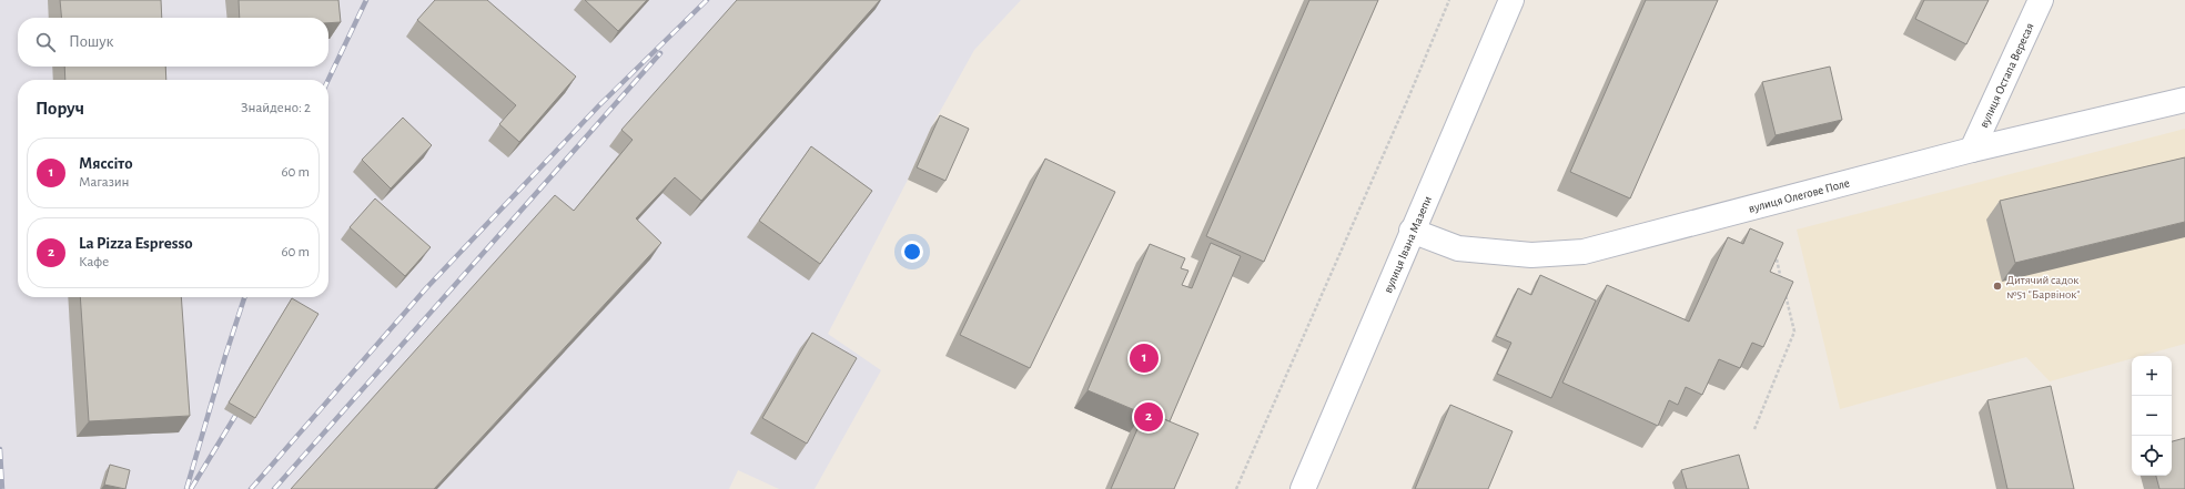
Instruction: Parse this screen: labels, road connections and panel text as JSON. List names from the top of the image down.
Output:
{
  "streets": {
    "street": ["вулиця Остапа Вересая", "вулиця Олегове Поле", "вулиця Івана Мазепи"]
  },
  "crossings": [
    ["вулиця Остапа Вересая", "вулиця Олегове Поле"],
    ["вулиця Олегове Поле", "вулиця Івана Мазепи"]
  ],
  "places": ["Дитячий садок №51 \"Барвінок\""],
  "page": {
    "search": "Пошук",
    "heading": ["Поруч", "Знайдено: 2"],
    "list": [
      {
        "mark": "1",
        "name": "Мяссіто",
        "note": "Магазин",
        "value": "60 m"
      },
      {
        "mark": "2",
        "name": "La Pizza Espresso",
        "note": "Кафе",
        "value": "60 m"
      }
    ],
    "pins": ["1", "2"],
    "map_buttons": ["+", "−"]
  }
}
